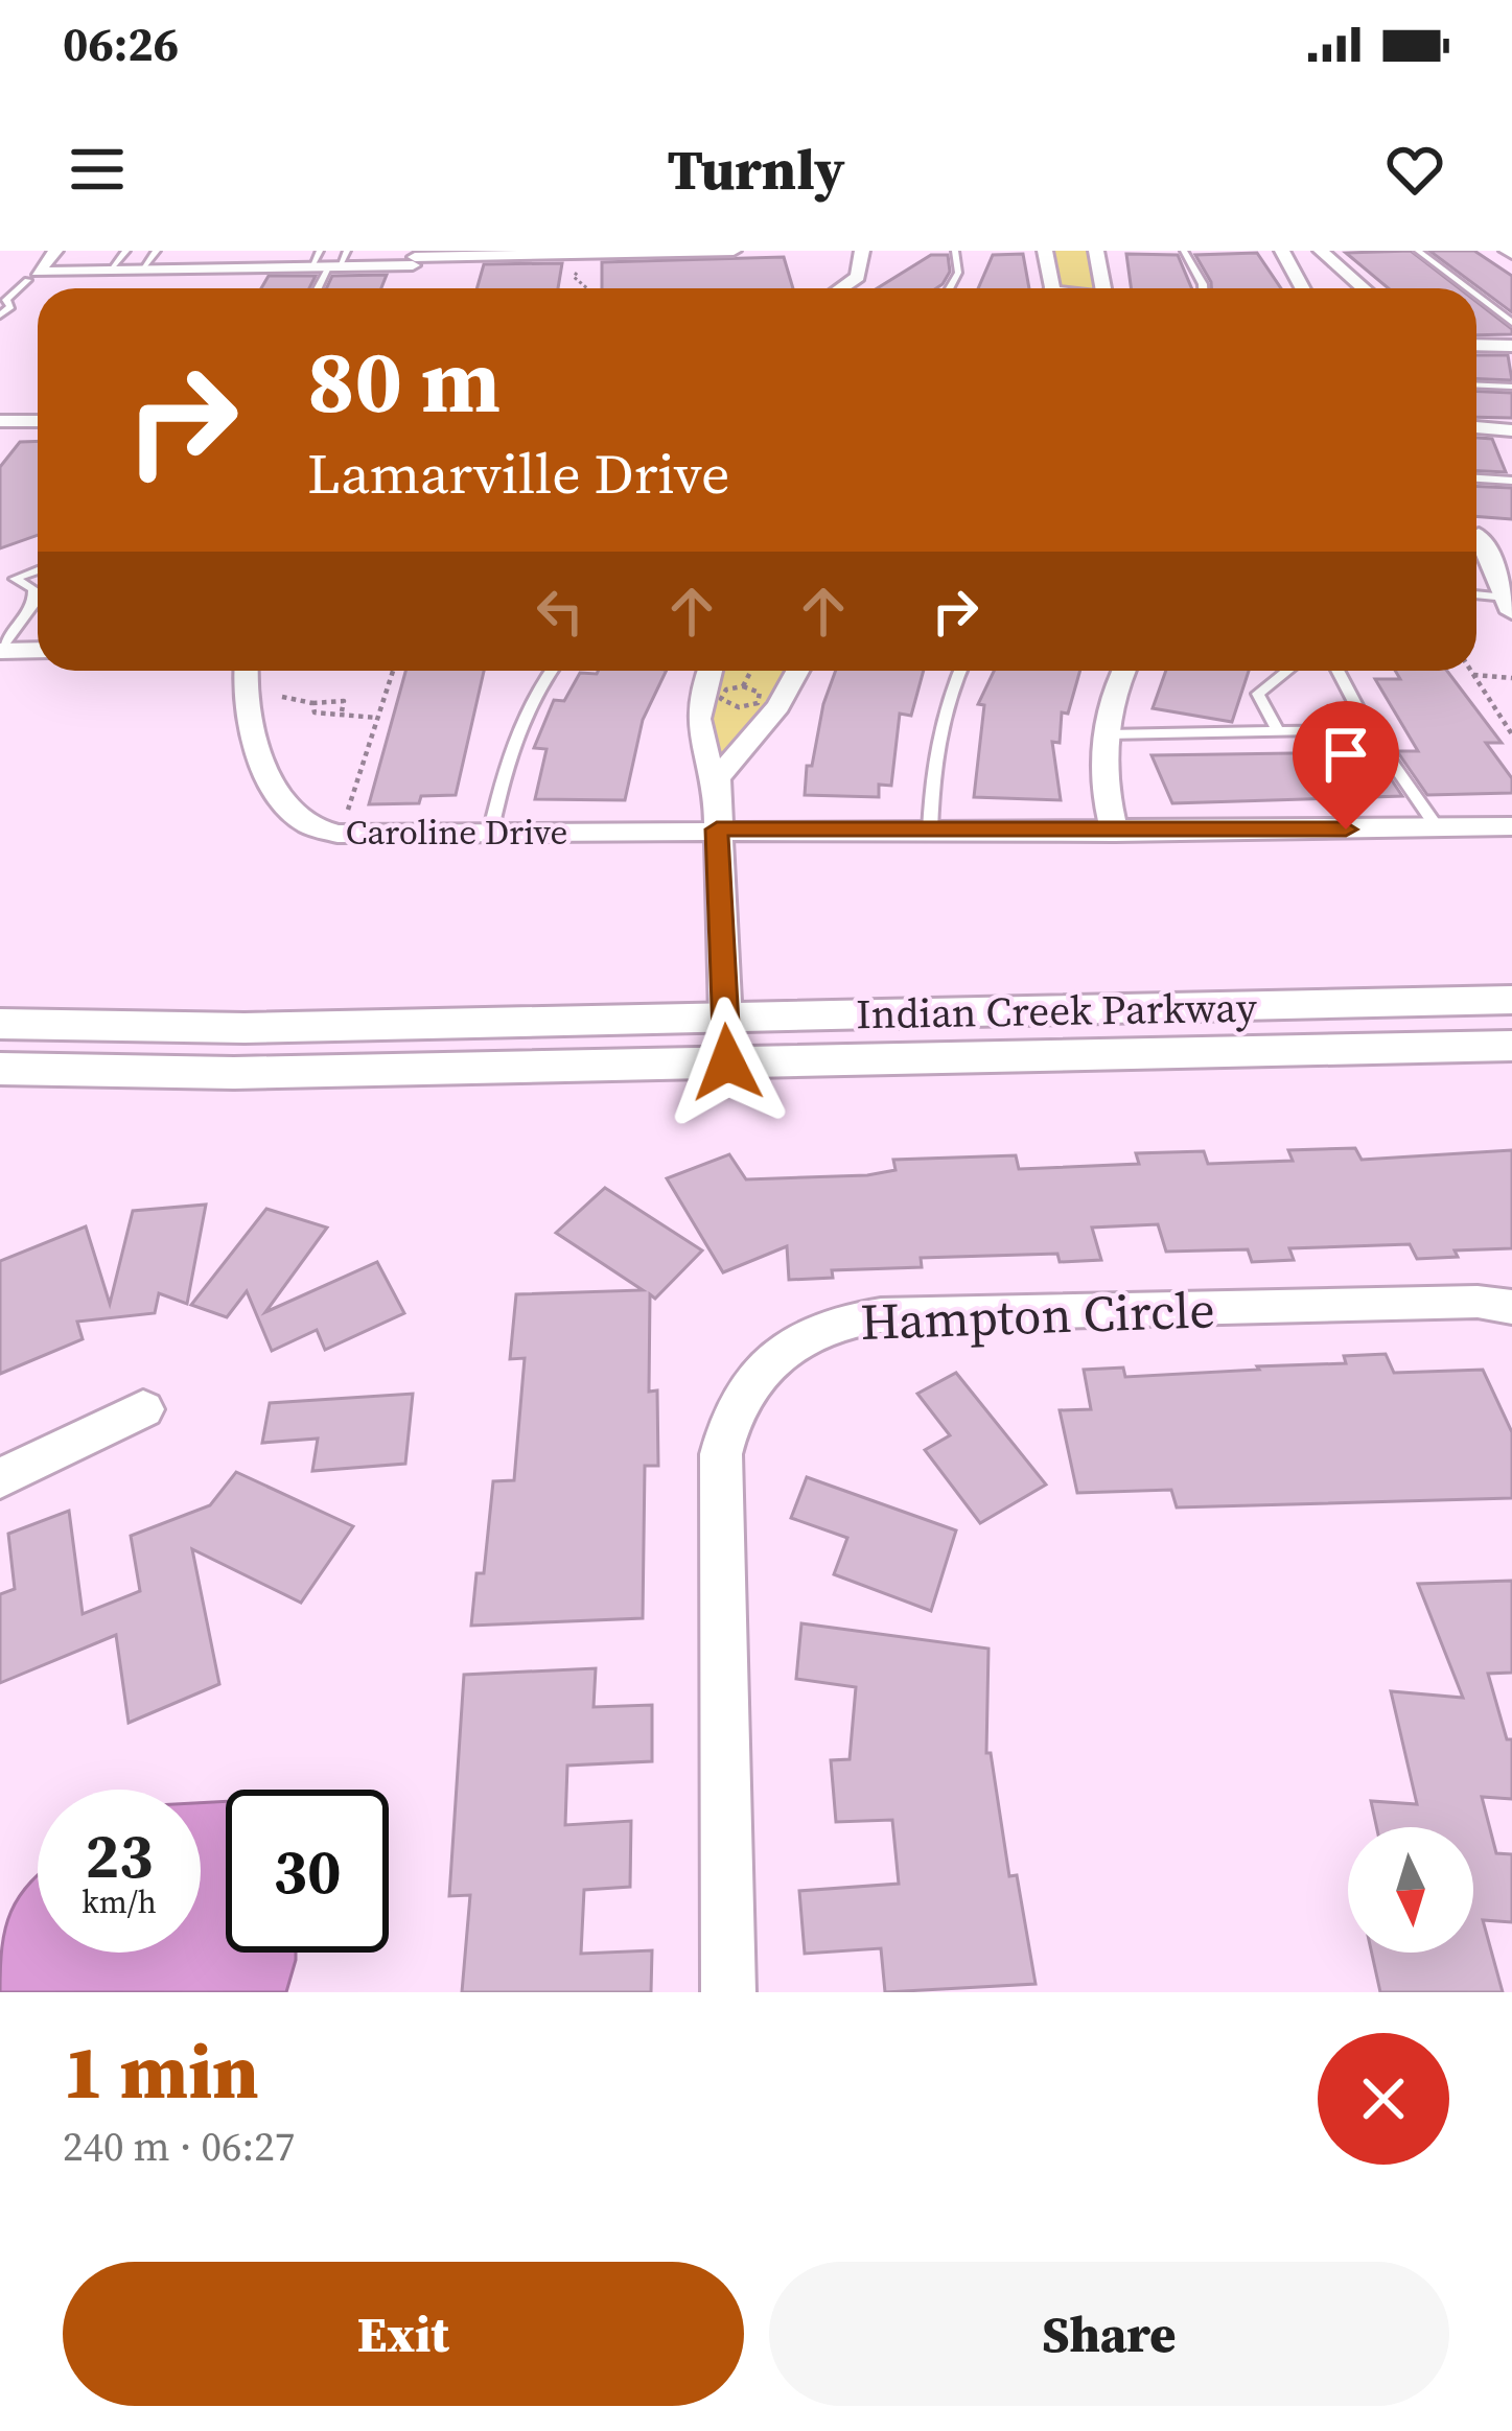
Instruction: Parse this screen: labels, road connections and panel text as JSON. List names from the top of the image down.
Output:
{
  "streets": {
    "street": ["Caroline Drive", "Indian Creek Parkway", "Hampton Circle"]
  },
  "north": "bottom",
  "page": {
    "status": "06:26",
    "header": "Turnly",
    "turn": ["80 m", "Lamarville Drive"],
    "speed": "23 km/h",
    "limit": "30",
    "heading": ["1 min", "240 m · 06:27"],
    "buttons": ["Exit", "Share"]
  }
}
